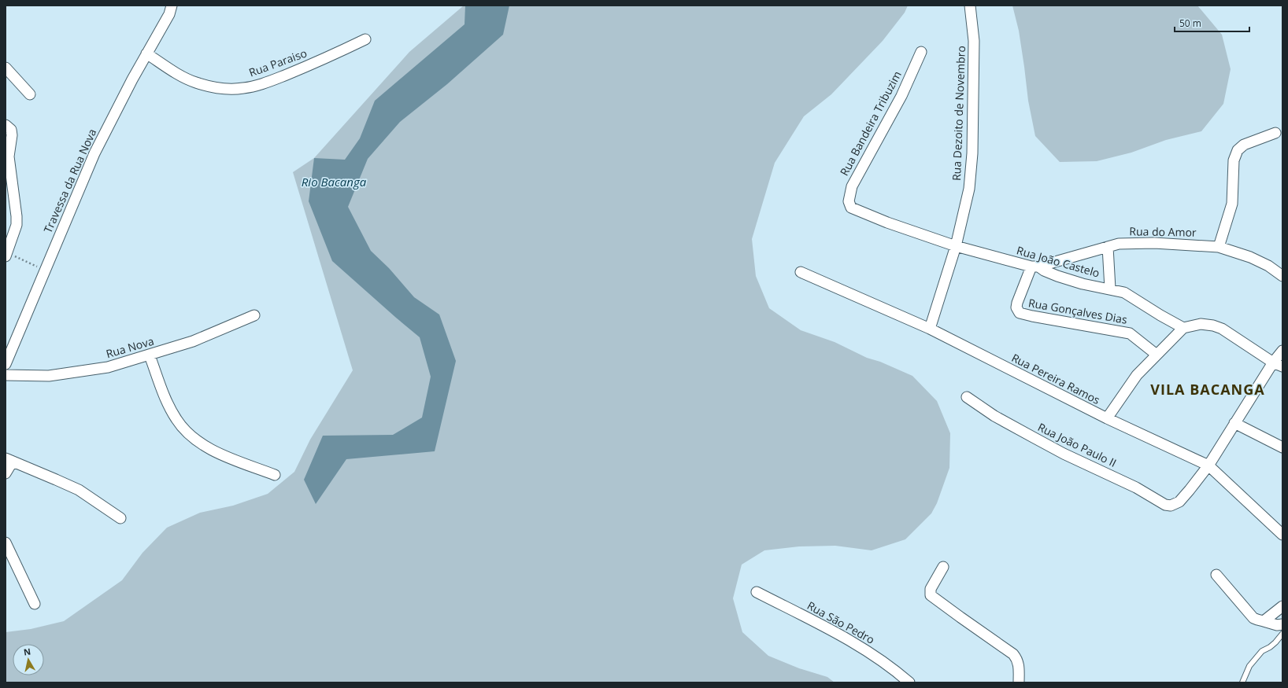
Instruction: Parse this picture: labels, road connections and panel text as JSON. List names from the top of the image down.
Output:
{
  "streets": {
    "street": [
      "Rua Paraiso",
      "Rua Dezoito de Novembro",
      "Rua Bandeira Tribuzim",
      "Travessa da Rua Nova",
      "Rua do Amor",
      "Rua João Castelo",
      "Rua Gonçalves Dias",
      "Rua Nova",
      "Rua Pereira Ramos",
      "Rua João Paulo II",
      "Rua São Pedro"
    ]
  },
  "crossings": [
    ["Rua Paraiso", "Travessa da Rua Nova"],
    ["Rua Dezoito de Novembro", "Rua João Castelo"],
    ["Rua Dezoito de Novembro", "Rua Pereira Ramos"],
    ["Rua Bandeira Tribuzim", "Rua João Castelo"],
    ["Rua do Amor", "Rua João Castelo"],
    ["Rua do Amor", "Rua Gonçalves Dias"],
    ["Rua João Castelo", "Rua Gonçalves Dias"],
    ["Rua Pereira Ramos", "Rua João Paulo II"]
  ],
  "districts": ["VILA BACANGA"],
  "water": ["Rio Bacanga"],
  "scale_bar": "50 m",
  "north": "top"
}
